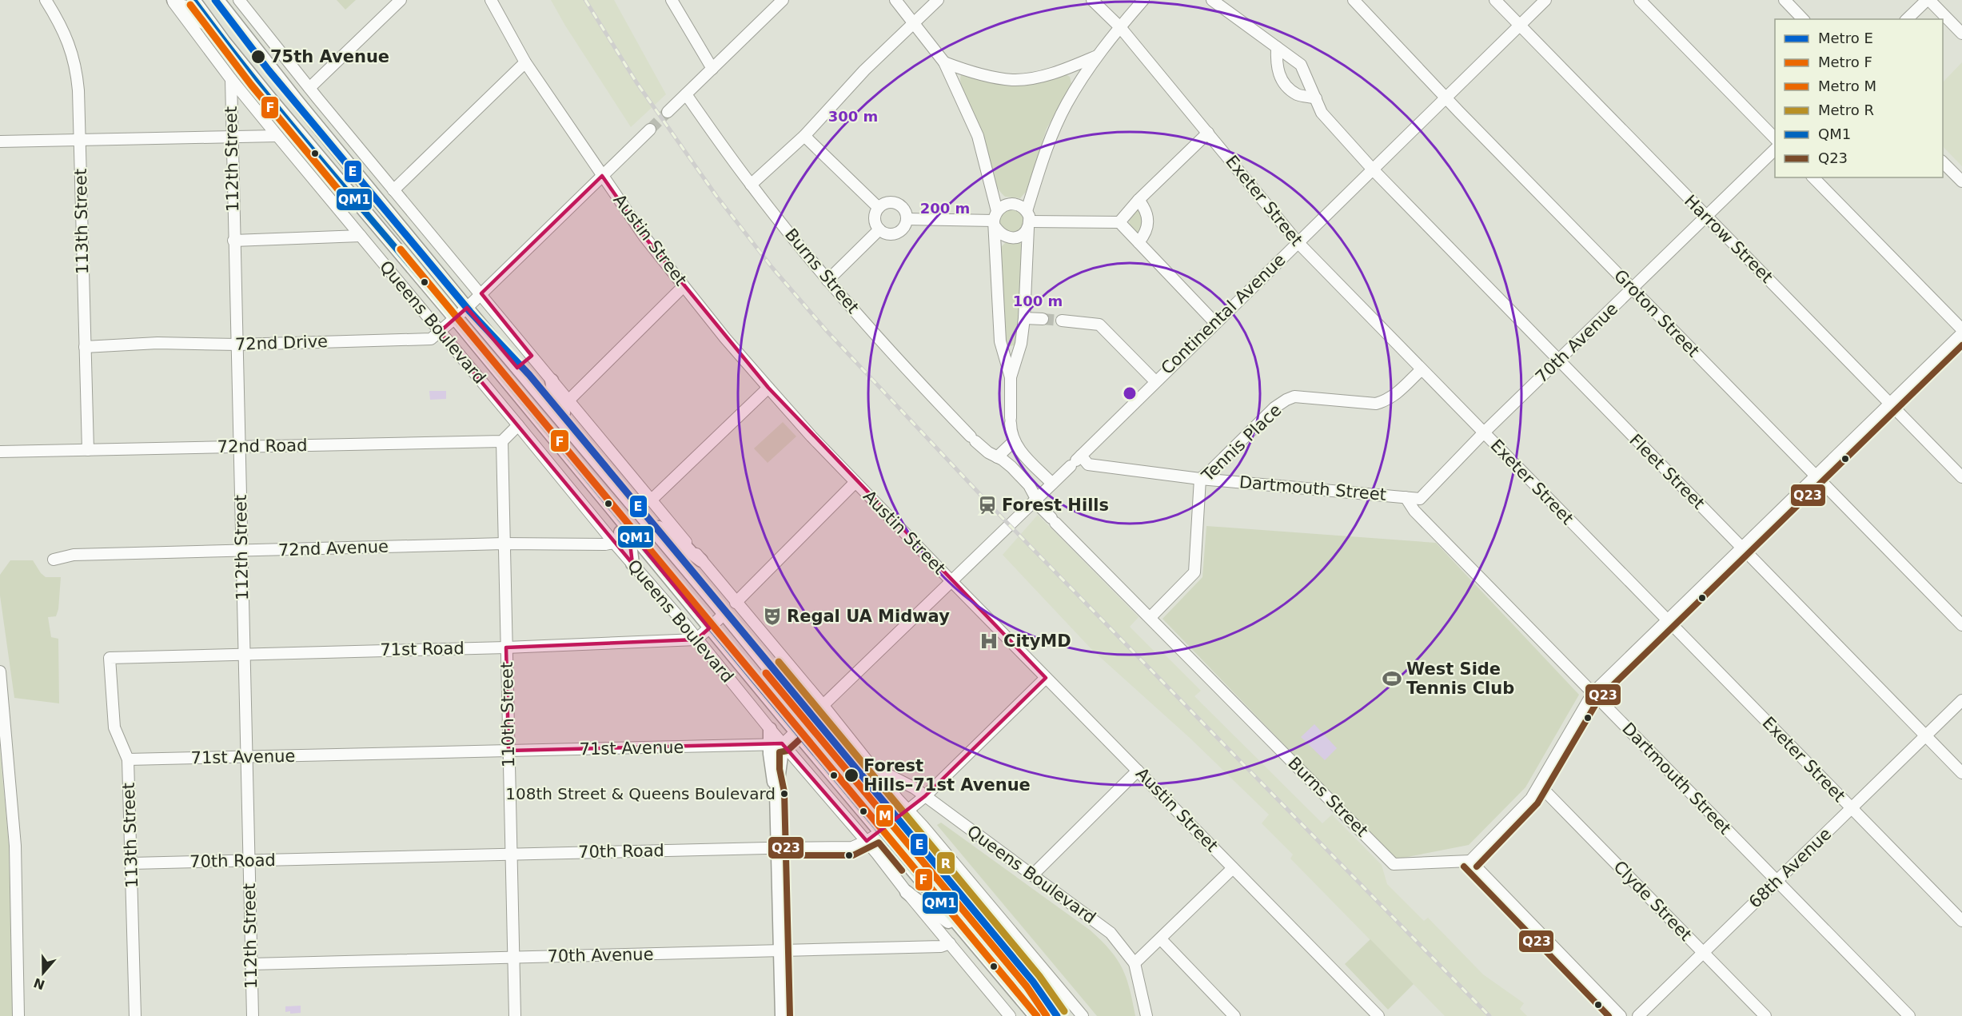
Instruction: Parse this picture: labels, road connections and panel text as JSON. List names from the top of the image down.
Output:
{
  "streets": {
    "main road": ["Queens Boulevard"],
    "street": [
      "112th Street",
      "Exeter Street",
      "113th Street",
      "Harrow Street",
      "Austin Street",
      "Burns Street",
      "Groton Street",
      "Continental Avenue",
      "72nd Drive",
      "70th Avenue",
      "Tennis Place",
      "72nd Road",
      "Fleet Street",
      "Dartmouth Street",
      "72nd Avenue",
      "71st Road",
      "110th Street",
      "71st Avenue",
      "70th Road",
      "68th Avenue",
      "Clyde Street"
    ]
  },
  "crossings": [
    ["112th Street", "Queens Boulevard"],
    ["112th Street", "72nd Drive"],
    ["112th Street", "70th Avenue"],
    ["112th Street", "72nd Road"],
    ["112th Street", "72nd Avenue"],
    ["112th Street", "71st Road"],
    ["112th Street", "71st Avenue"],
    ["112th Street", "70th Road"],
    ["Exeter Street", "Continental Avenue"],
    ["Exeter Street", "70th Avenue"],
    ["Exeter Street", "Tennis Place"],
    ["Exeter Street", "68th Avenue"],
    ["113th Street", "72nd Drive"],
    ["113th Street", "72nd Road"],
    ["113th Street", "71st Road"],
    ["113th Street", "71st Avenue"],
    ["113th Street", "70th Road"],
    ["Harrow Street", "Continental Avenue"],
    ["Harrow Street", "70th Avenue"],
    ["Austin Street", "72nd Drive"],
    ["Austin Street", "70th Road"],
    ["Burns Street", "Continental Avenue"],
    ["Burns Street", "Tennis Place"],
    ["Groton Street", "Continental Avenue"],
    ["Groton Street", "70th Avenue"],
    ["Continental Avenue", "Fleet Street"],
    ["Continental Avenue", "Dartmouth Street"],
    ["Queens Boulevard", "72nd Drive"],
    ["Queens Boulevard", "72nd Avenue"],
    ["Queens Boulevard", "71st Road"],
    ["Queens Boulevard", "70th Road"],
    ["70th Avenue", "Fleet Street"],
    ["70th Avenue", "Dartmouth Street"],
    ["70th Avenue", "110th Street"],
    ["Tennis Place", "Dartmouth Street"],
    ["72nd Road", "110th Street"],
    ["Fleet Street", "68th Avenue"],
    ["Dartmouth Street", "68th Avenue"],
    ["72nd Avenue", "110th Street"],
    ["71st Road", "110th Street"],
    ["110th Street", "71st Avenue"],
    ["110th Street", "70th Road"],
    ["68th Avenue", "Clyde Street"]
  ],
  "places": {
    "other": ["75th Avenue", "Forest Hills–71st Avenue", "108th Street & Queens Boulevard"],
    "station": ["Forest Hills"],
    "theatre": ["Regal UA Midway"],
    "hospital": ["CityMD"],
    "sports": ["West Side Tennis Club"]
  },
  "lines": [
    "metro line E",
    "transit line QM1",
    "metro line F",
    "transit line Q23",
    "metro line R",
    "metro line M"
  ],
  "legend": [
    "Metro E",
    "Metro F",
    "Metro M",
    "Metro R",
    "QM1",
    "Q23"
  ],
  "north": "bottom",
  "rings": ["300 m", "200 m", "100 m"]
}
